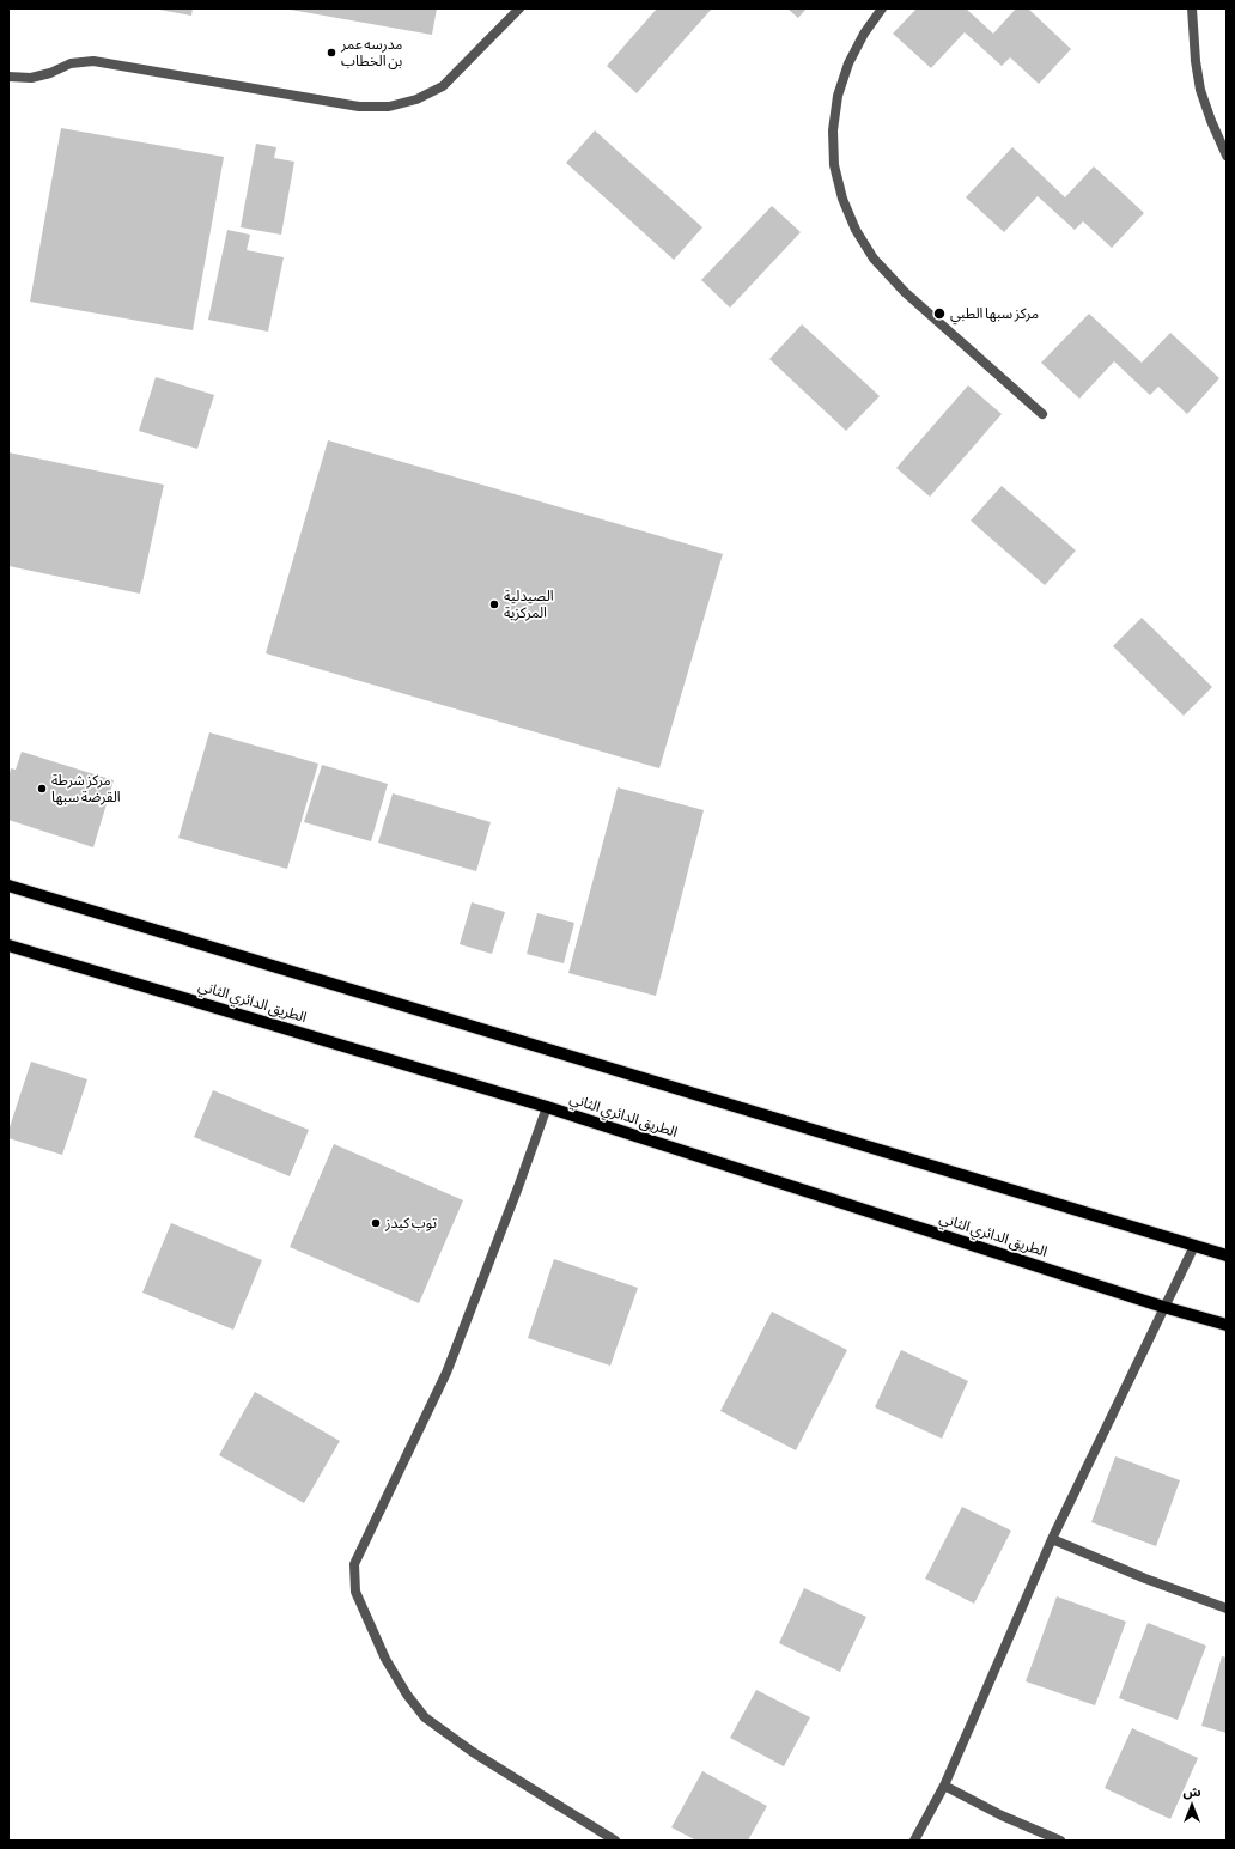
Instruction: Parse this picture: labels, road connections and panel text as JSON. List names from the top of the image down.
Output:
{
  "streets": {
    "main road": ["الطريق الدائري الثاني"]
  },
  "places": [
    "مدرسه عمر بن الخطاب",
    "مركز سبها الطبي",
    "الصيدلية المركزية",
    "مركز شرطة القرضة سبها",
    "توب كيدز"
  ],
  "north": "top"
}
